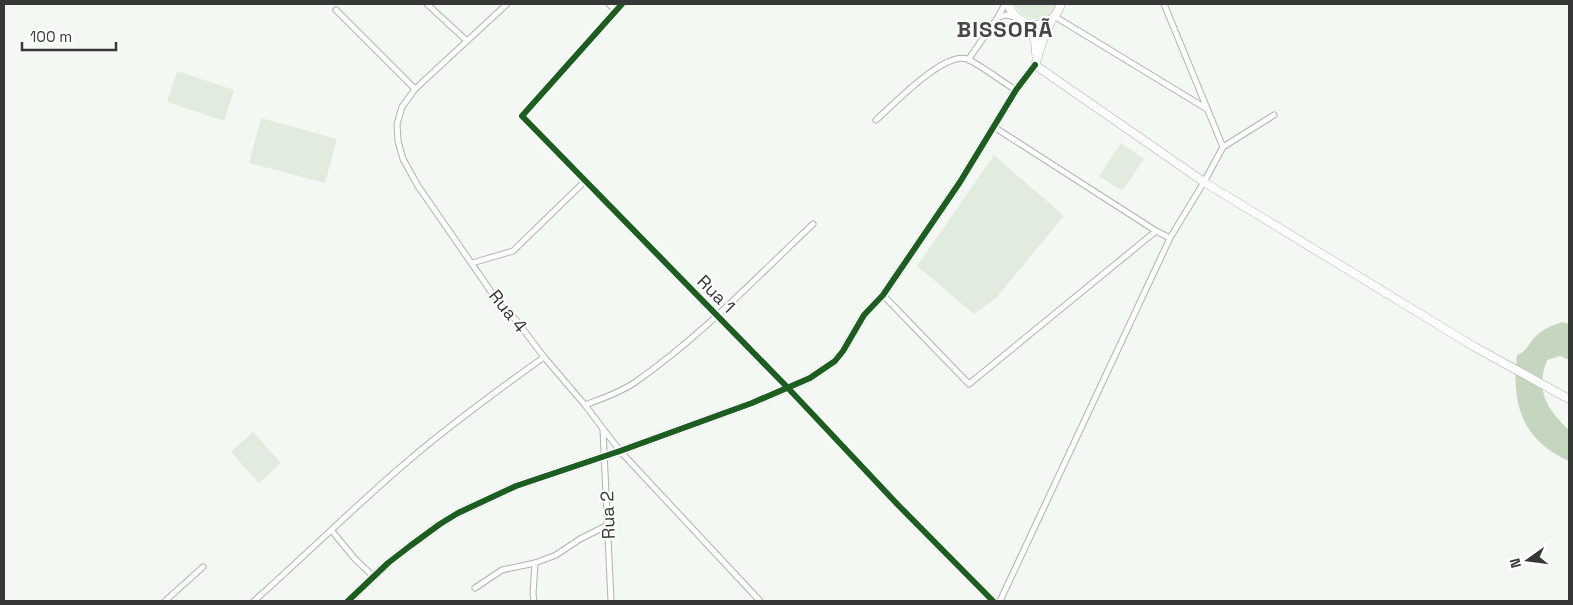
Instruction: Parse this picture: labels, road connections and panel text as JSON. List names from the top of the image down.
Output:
{
  "streets": {
    "street": ["Rua 1", "Rua 4", "Rua 2"]
  },
  "crossings": [
    ["Rua 4", "Rua 2"]
  ],
  "districts": ["BISSORÃ"],
  "scale_bar": "100 m",
  "north": "left"
}
